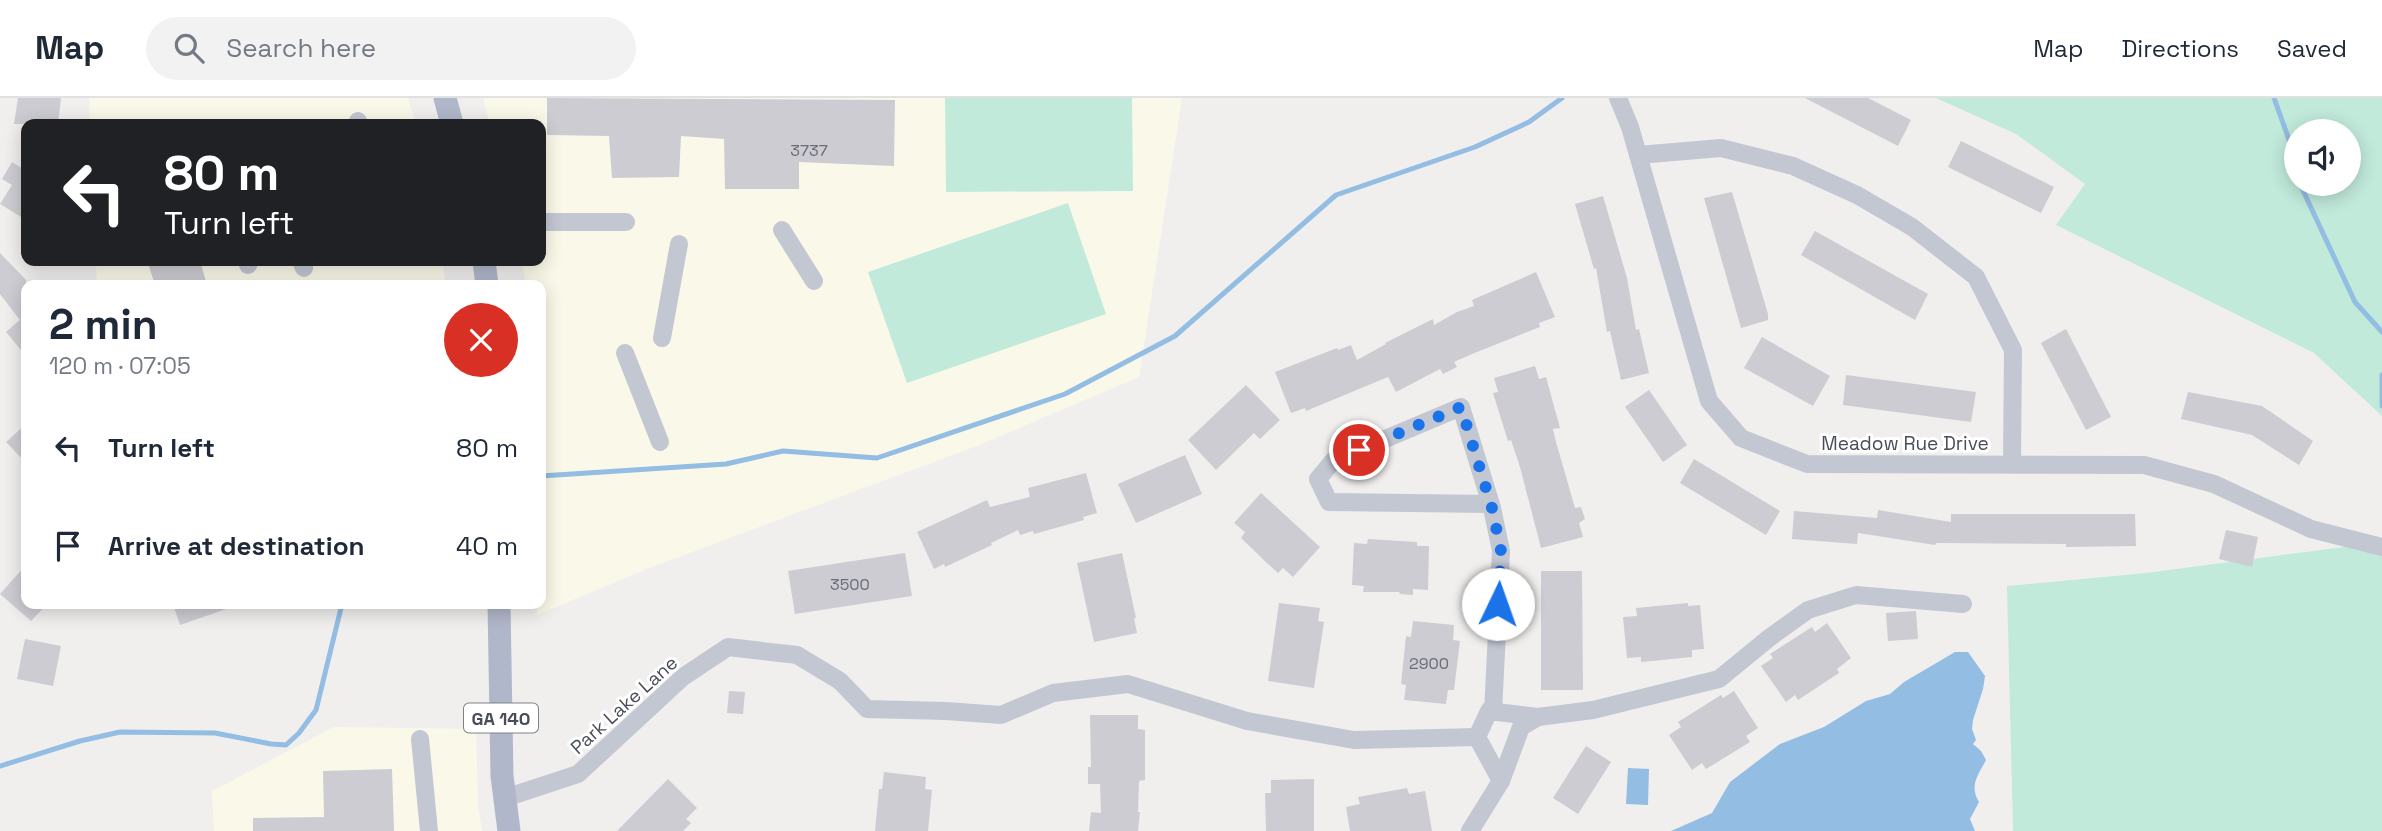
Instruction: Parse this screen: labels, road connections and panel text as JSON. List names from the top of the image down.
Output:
{
  "streets": {
    "main road": ["GA 140"],
    "street": ["Meadow Rue Drive", "Park Lake Lane"]
  },
  "crossings": [
    ["Park Lake Lane", "GA 140"]
  ],
  "house_numbers": ["3737", "3500", "2900"],
  "page": {
    "header": "Map",
    "search": "Search here",
    "nav": ["Map", "Directions", "Saved"],
    "turn": ["80 m", "Turn left"],
    "heading": ["2 min", "120 m · 07:05"],
    "list": [
      {
        "name": "Turn left",
        "value": "80 m"
      },
      {
        "name": "Arrive at destination",
        "value": "40 m"
      }
    ]
  }
}
